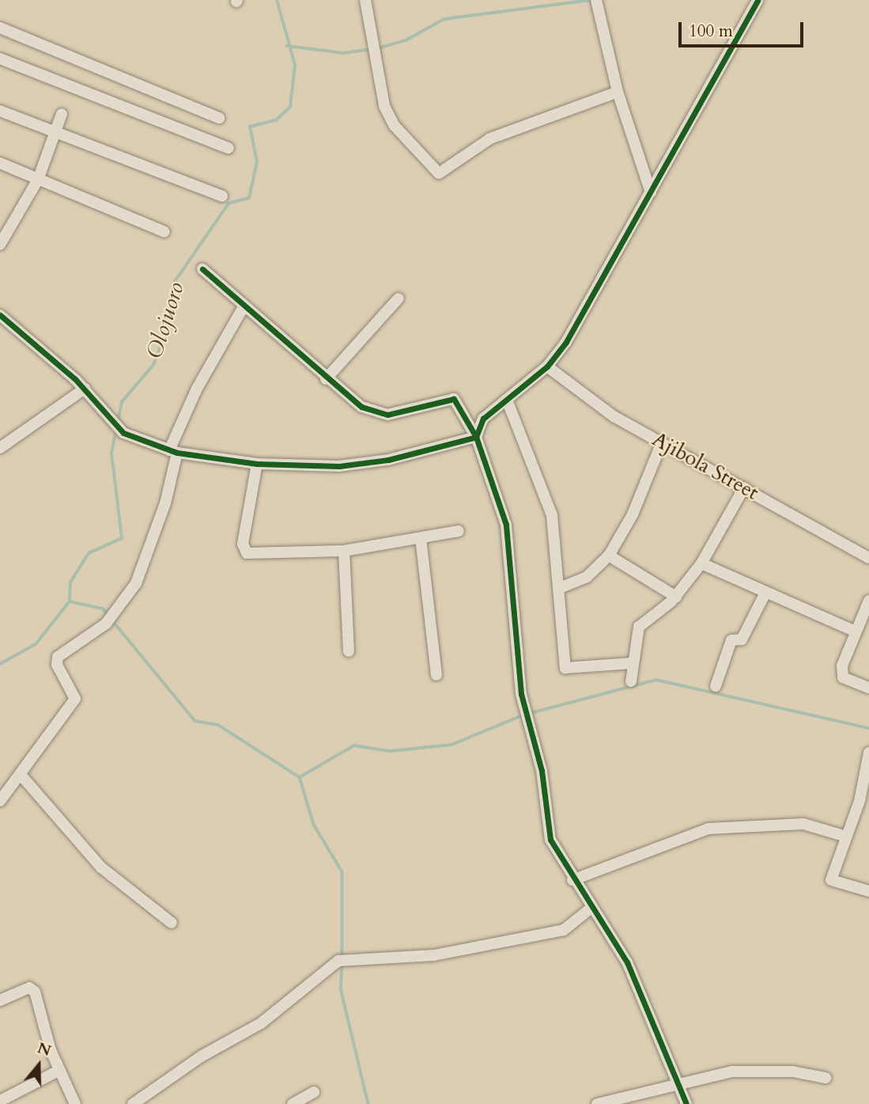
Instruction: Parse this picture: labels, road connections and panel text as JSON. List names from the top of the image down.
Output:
{
  "streets": {
    "street": ["Ajibola Street"]
  },
  "water": ["Olojuoro"],
  "scale_bar": "100 m",
  "north": "top"
}
